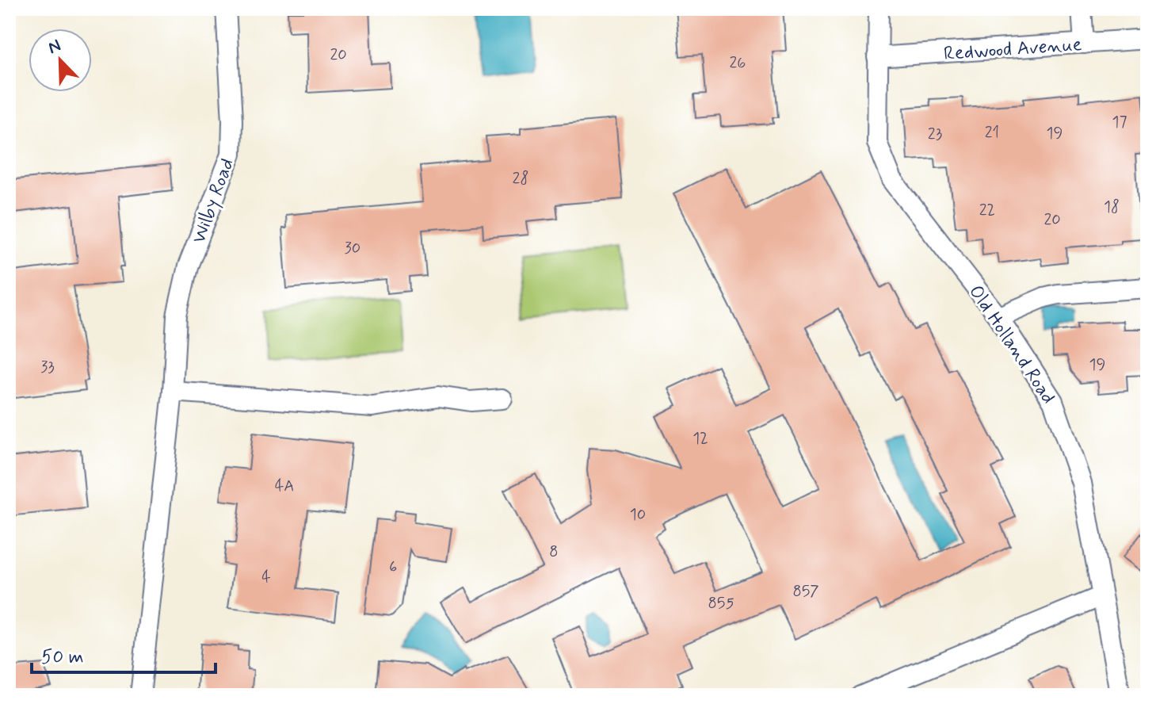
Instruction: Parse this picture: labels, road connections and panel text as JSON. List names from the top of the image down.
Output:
{
  "streets": {
    "street": ["Redwood Avenue", "Wilby Road", "Old Holland Road"]
  },
  "crossings": [
    ["Redwood Avenue", "Old Holland Road"]
  ],
  "house_numbers": [
    "20",
    "26",
    "17",
    "21",
    "19",
    "23",
    "28",
    "18",
    "22",
    "20",
    "30",
    "19",
    "33",
    "12",
    "4A",
    "10",
    "8",
    "6",
    "4",
    "857",
    "855"
  ],
  "scale_bar": "50 m",
  "north": "top left"
}
